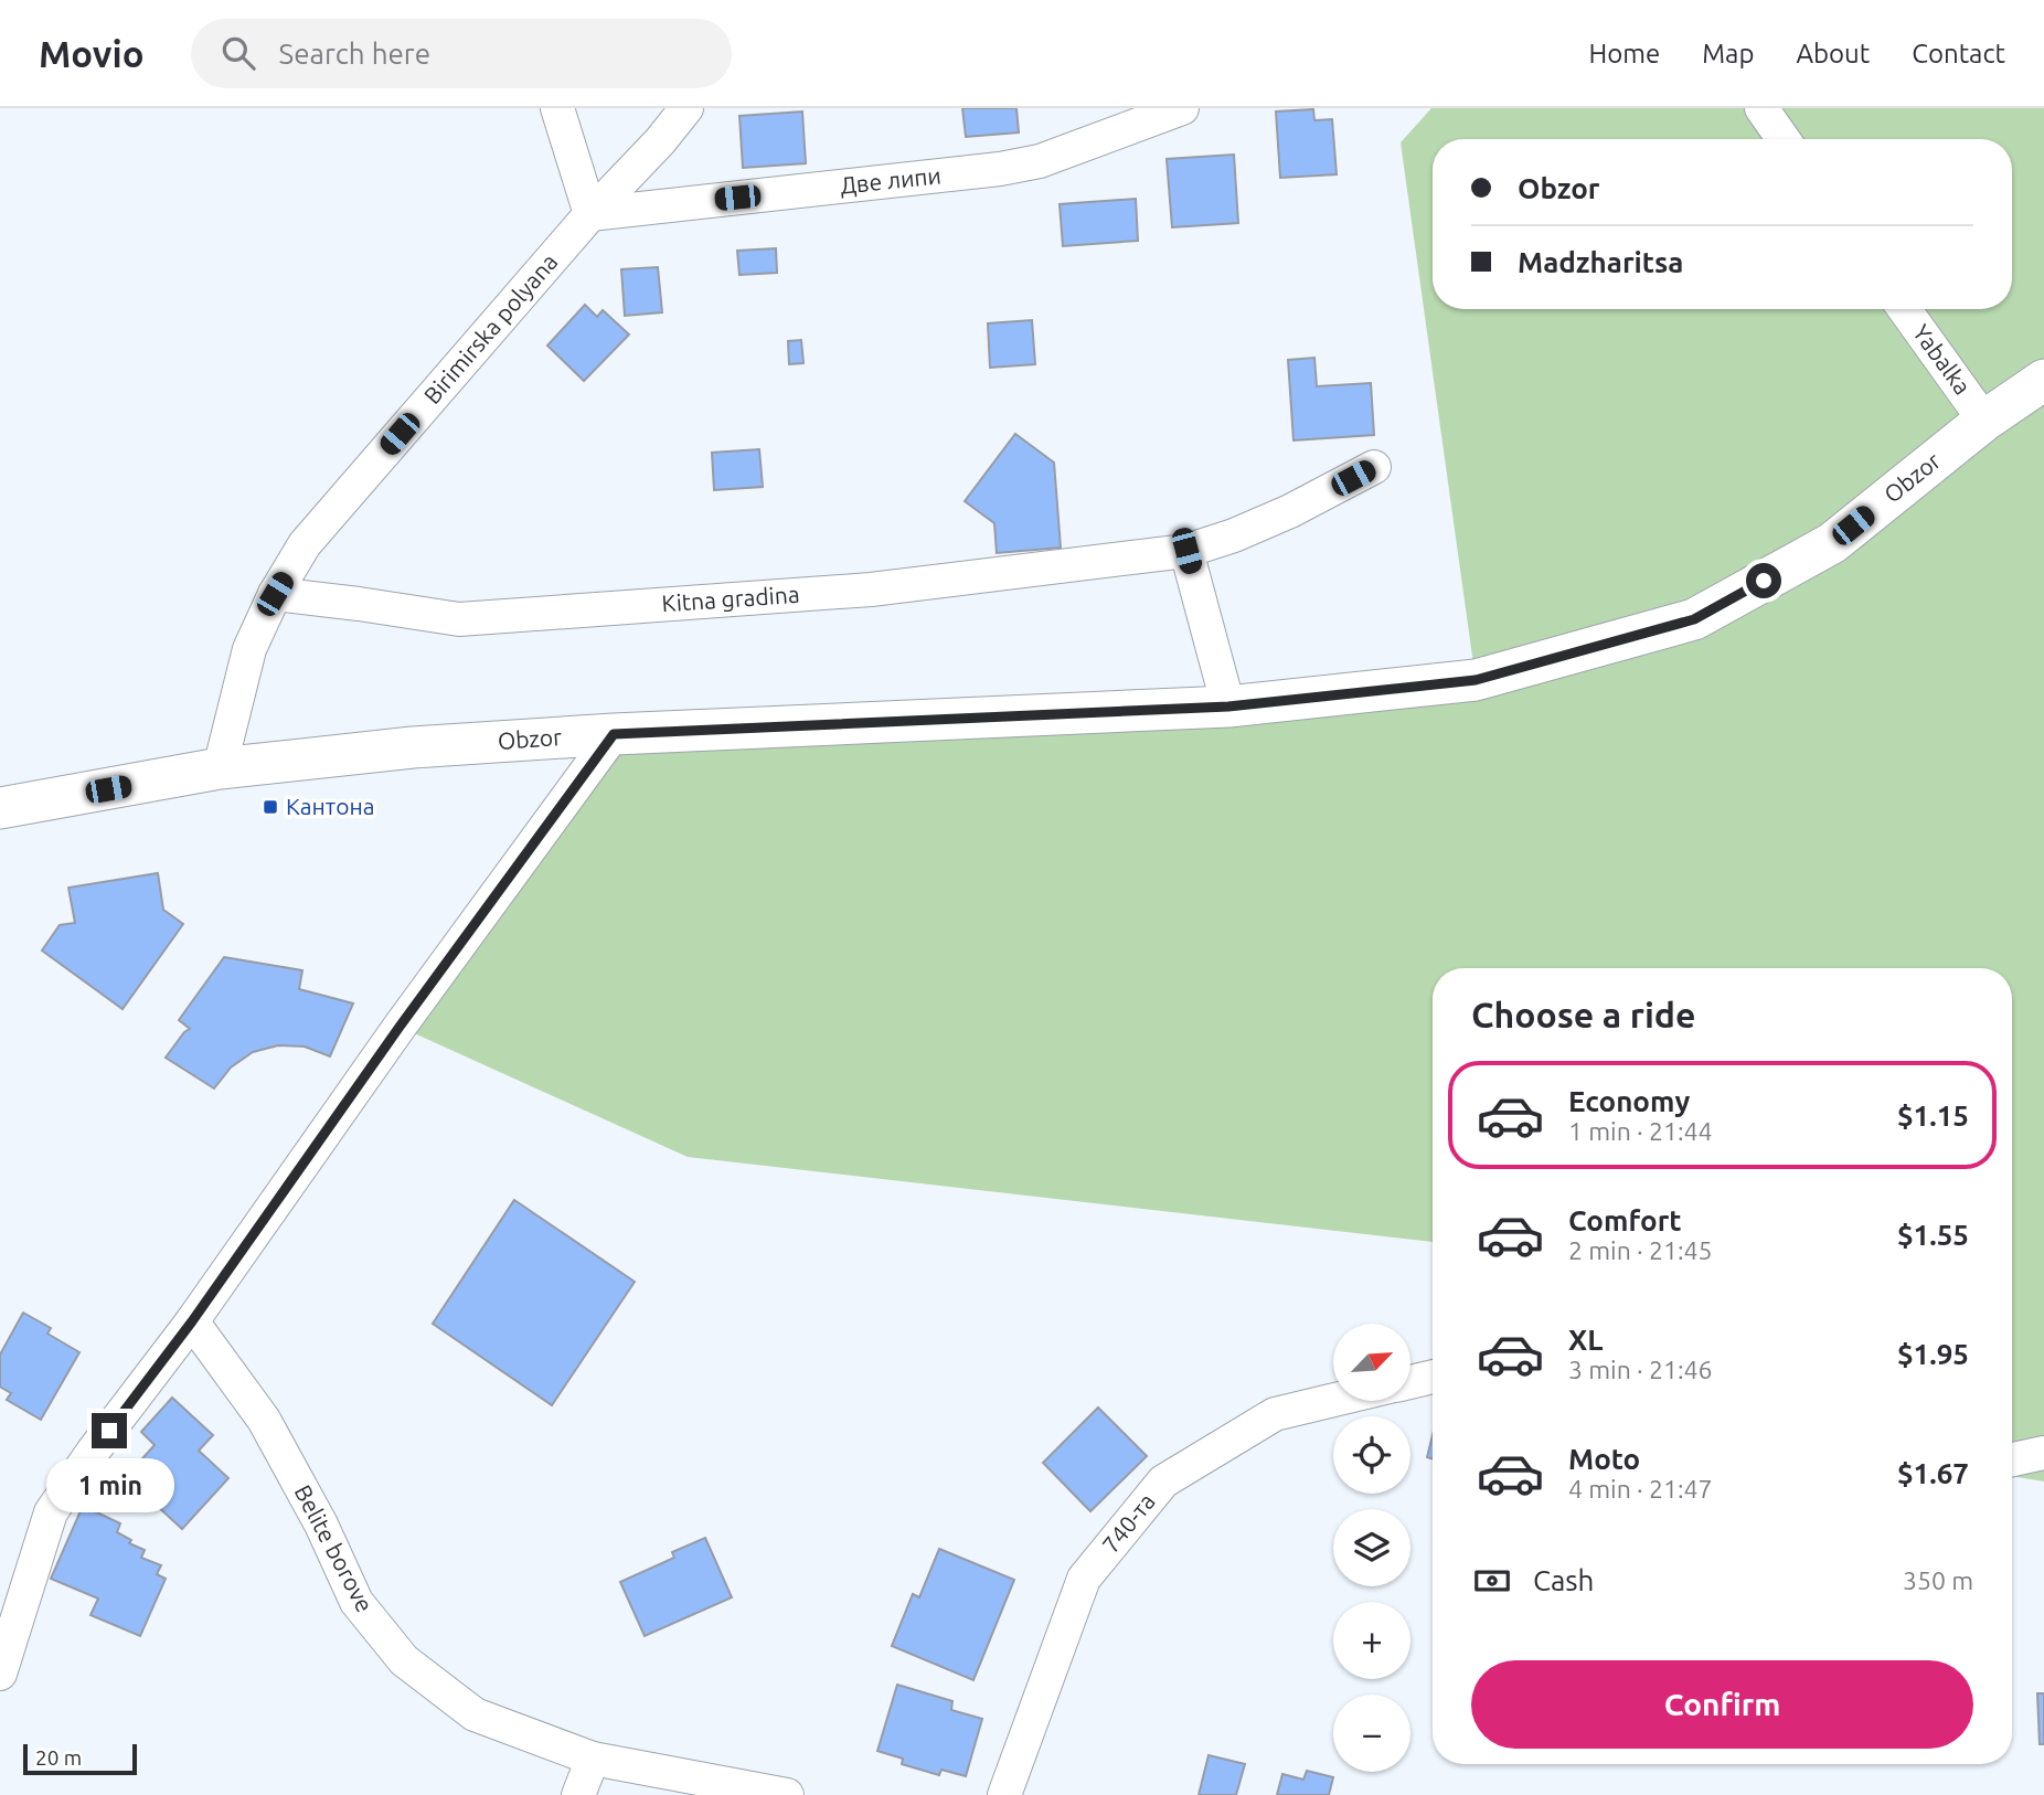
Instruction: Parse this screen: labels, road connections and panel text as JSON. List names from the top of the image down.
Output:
{
  "streets": {
    "street": [
      "Две липи",
      "Birimirska polyana",
      "Yabalka",
      "Obzor",
      "Kitna gradina",
      "740-та",
      "Belite borove"
    ]
  },
  "crossings": [
    ["Две липи", "Birimirska polyana"],
    ["Birimirska polyana", "Obzor"],
    ["Birimirska polyana", "Kitna gradina"],
    ["Yabalka", "Obzor"]
  ],
  "places": {
    "transit": ["Кантона"]
  },
  "scale_bar": "20 m",
  "north": "top right",
  "page": {
    "header": "Movio",
    "search": "Search here",
    "nav": [
      "Home",
      "Map",
      "About",
      "Contact"
    ],
    "banner": ["Obzor", "Madzharitsa"],
    "heading": "Choose a ride",
    "list": [
      {
        "name": "Economy",
        "note": "1 min · 21:44",
        "value": "$1.15"
      },
      {
        "name": "Comfort",
        "note": "2 min · 21:45",
        "value": "$1.55"
      },
      {
        "name": "XL",
        "note": "3 min · 21:46",
        "value": "$1.95"
      },
      {
        "name": "Moto",
        "note": "4 min · 21:47",
        "value": "$1.67"
      }
    ],
    "map_buttons": ["+", "−"],
    "bubble": "1 min",
    "pay": ["Cash", "350 m"],
    "buttons": "Confirm",
    "scale": "20 m"
  }
}
